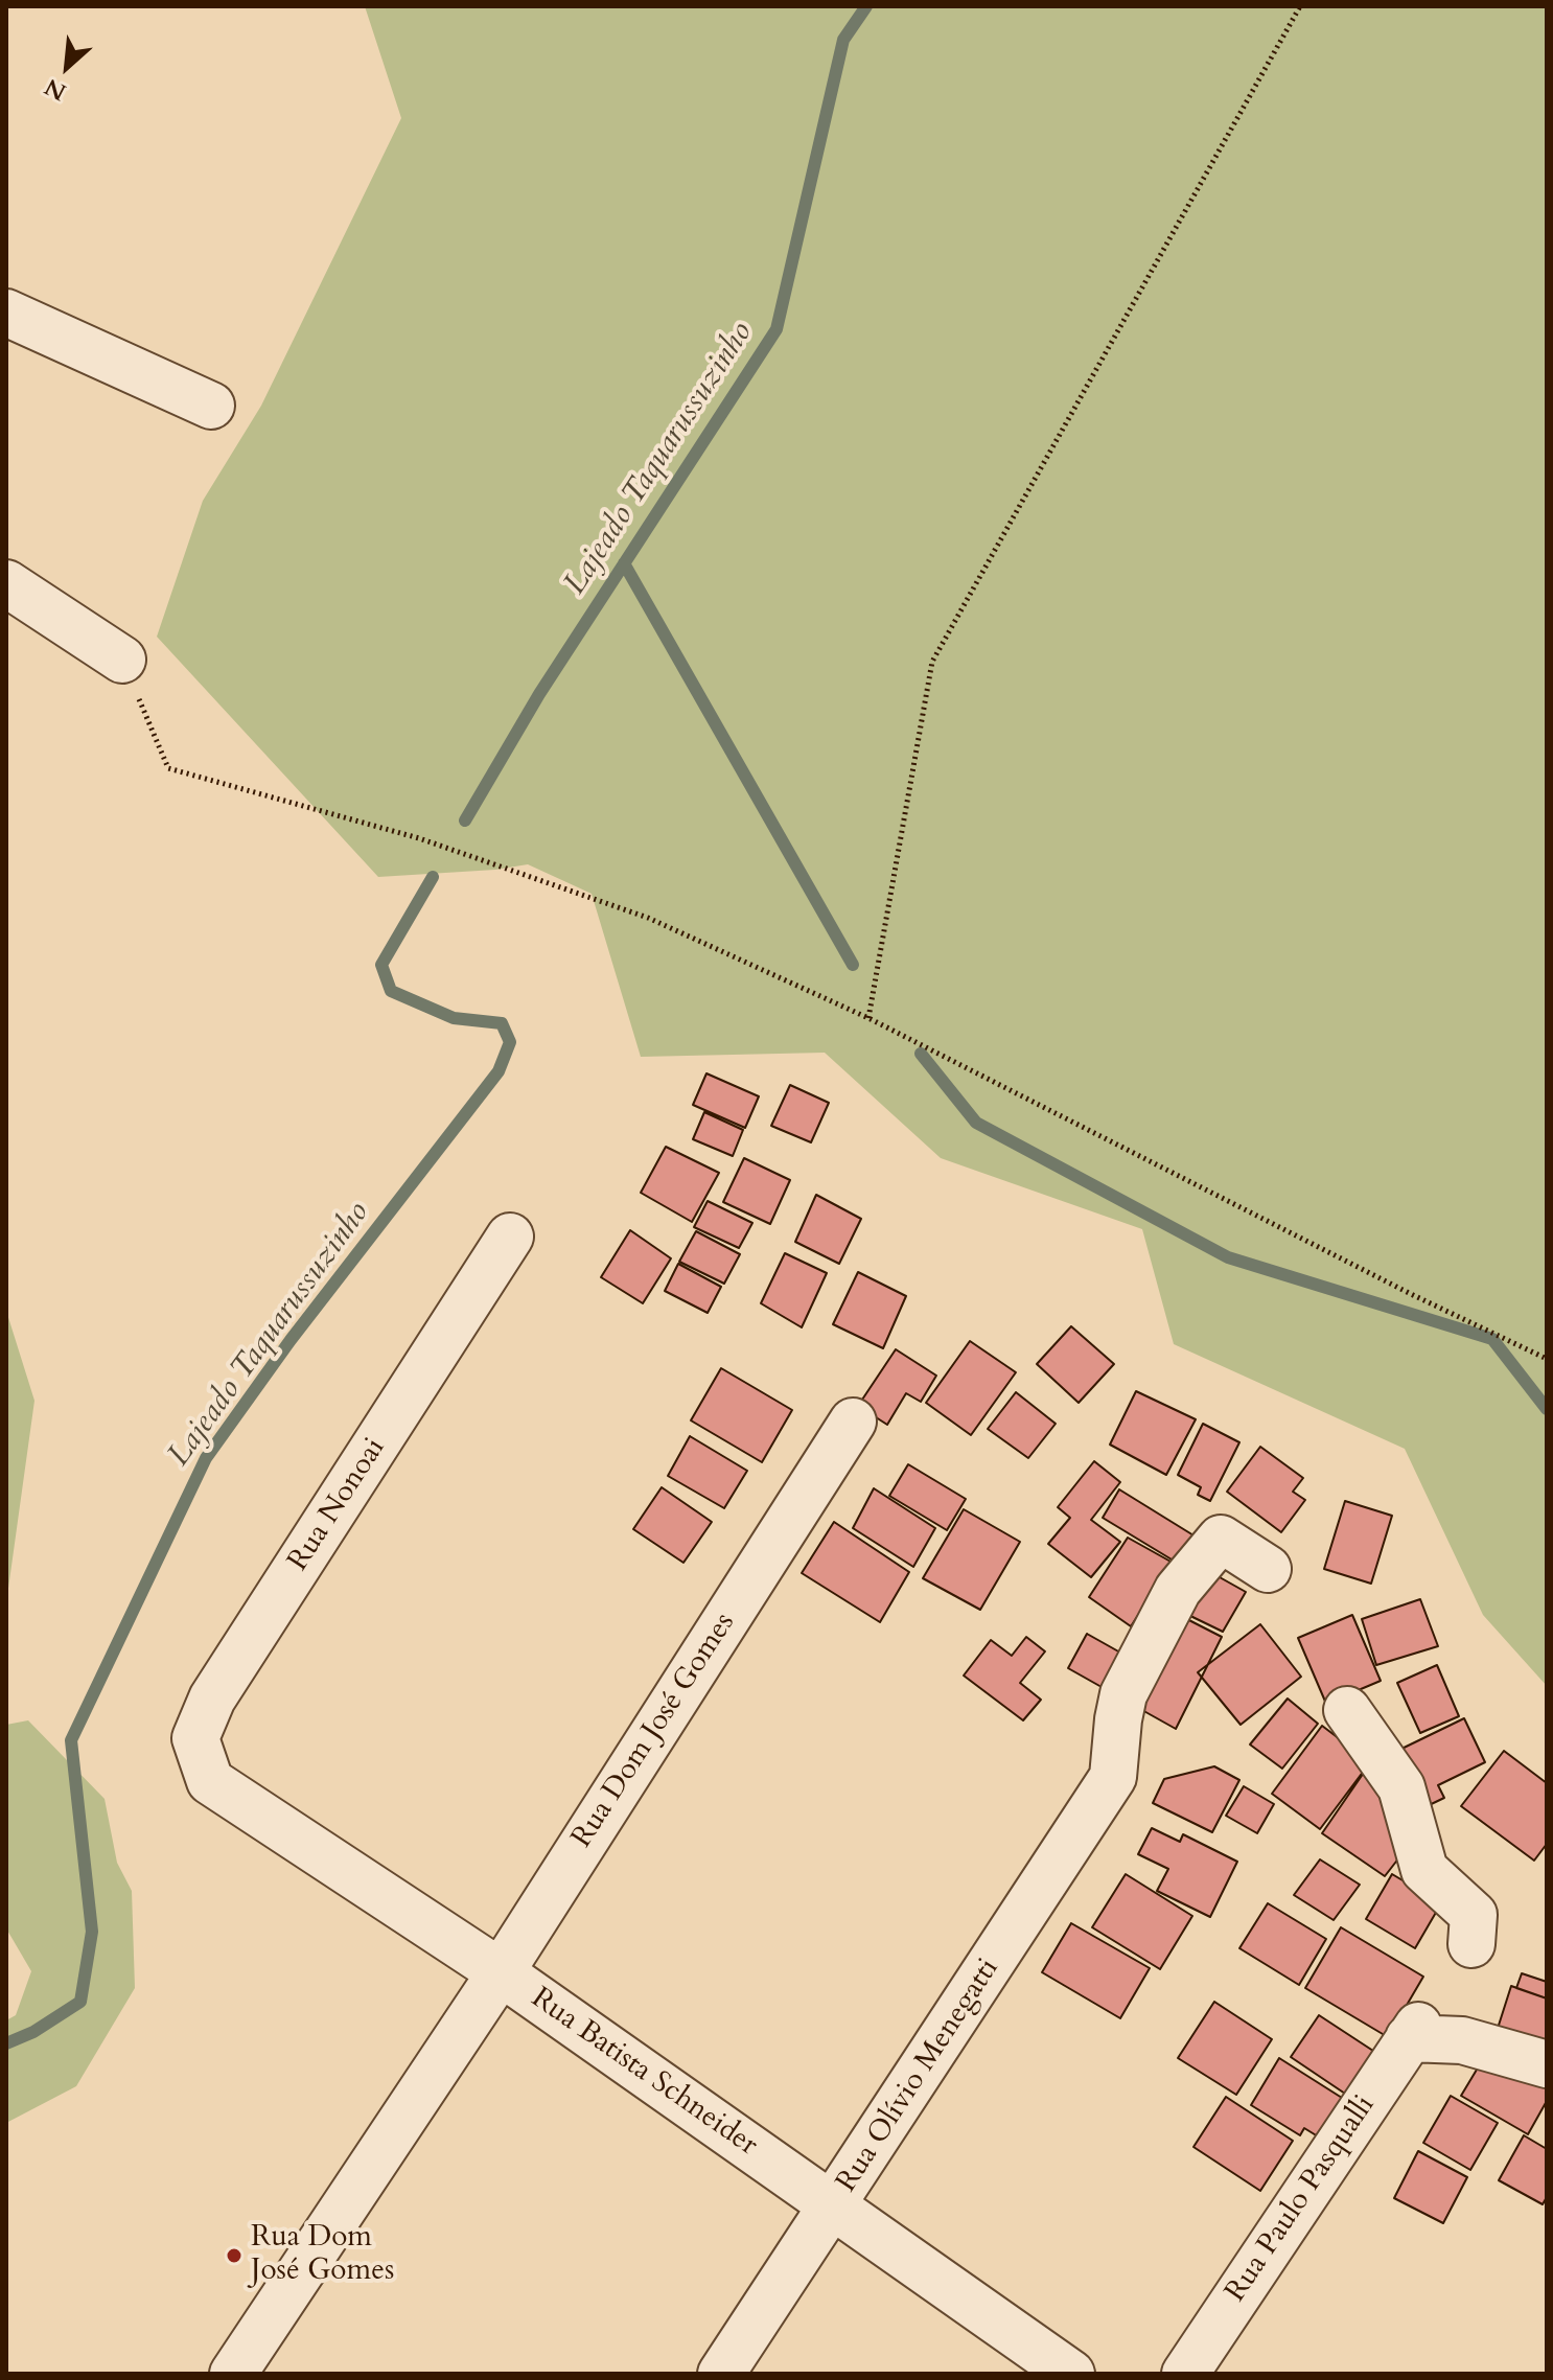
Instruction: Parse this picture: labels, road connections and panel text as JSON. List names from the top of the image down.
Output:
{
  "streets": {
    "street": [
      "Rua Nonoai",
      "Rua Dom José Gomes",
      "Rua Batista Schneider",
      "Rua Olívio Menegatti",
      "Rua Paulo Pasqualli"
    ]
  },
  "crossings": [
    ["Rua Nonoai", "Rua Batista Schneider"],
    ["Rua Dom José Gomes", "Rua Batista Schneider"],
    ["Rua Batista Schneider", "Rua Olívio Menegatti"]
  ],
  "water": ["Lajeado Taquarussuzinho"],
  "places": ["Rua Dom José Gomes"],
  "north": "bottom left"
}
